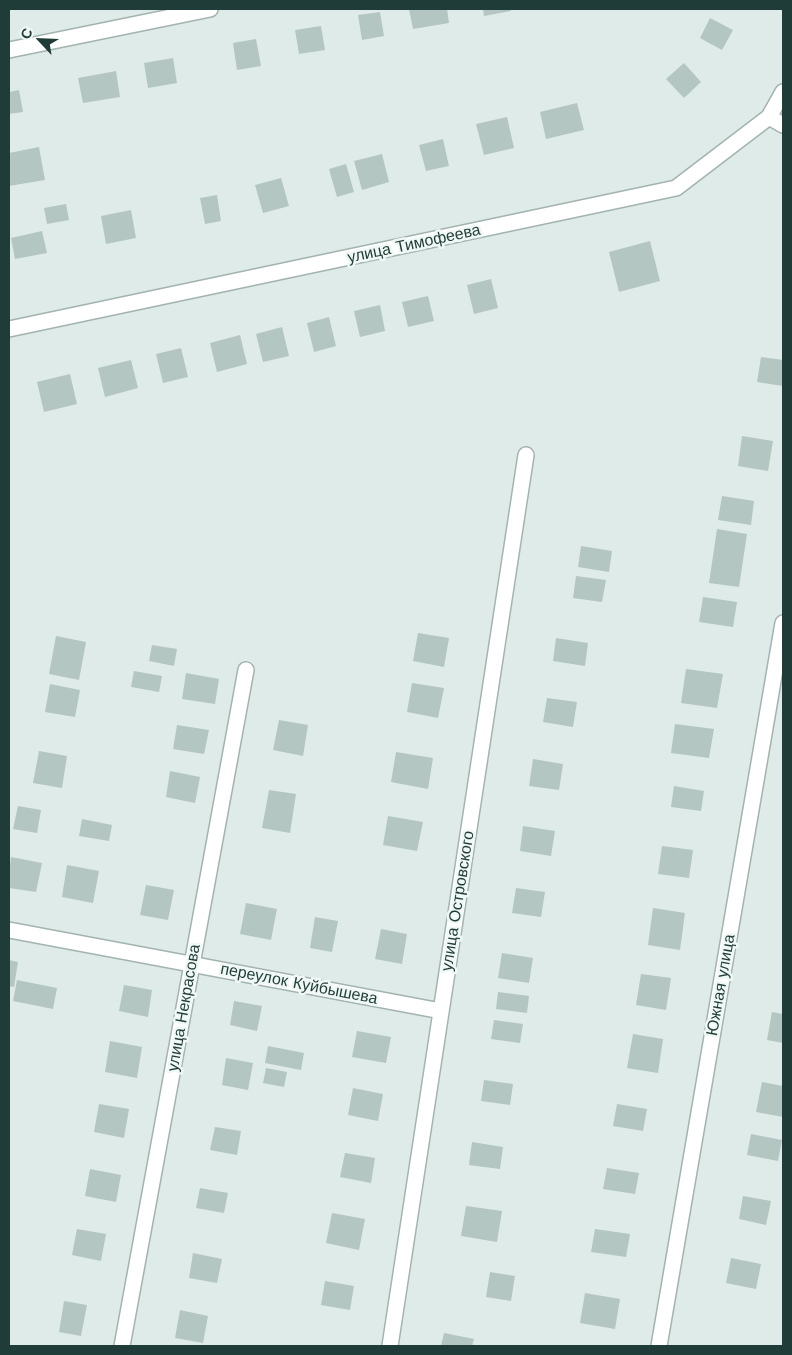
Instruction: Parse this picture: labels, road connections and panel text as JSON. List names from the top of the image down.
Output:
{
  "streets": {
    "street": [
      "улица Тимофеева",
      "улица Островского",
      "переулок Куйбышева",
      "Южная улица",
      "улица Некрасова"
    ]
  },
  "crossings": [
    ["улица Островского", "переулок Куйбышева"],
    ["переулок Куйбышева", "улица Некрасова"]
  ],
  "north": "top left"
}
